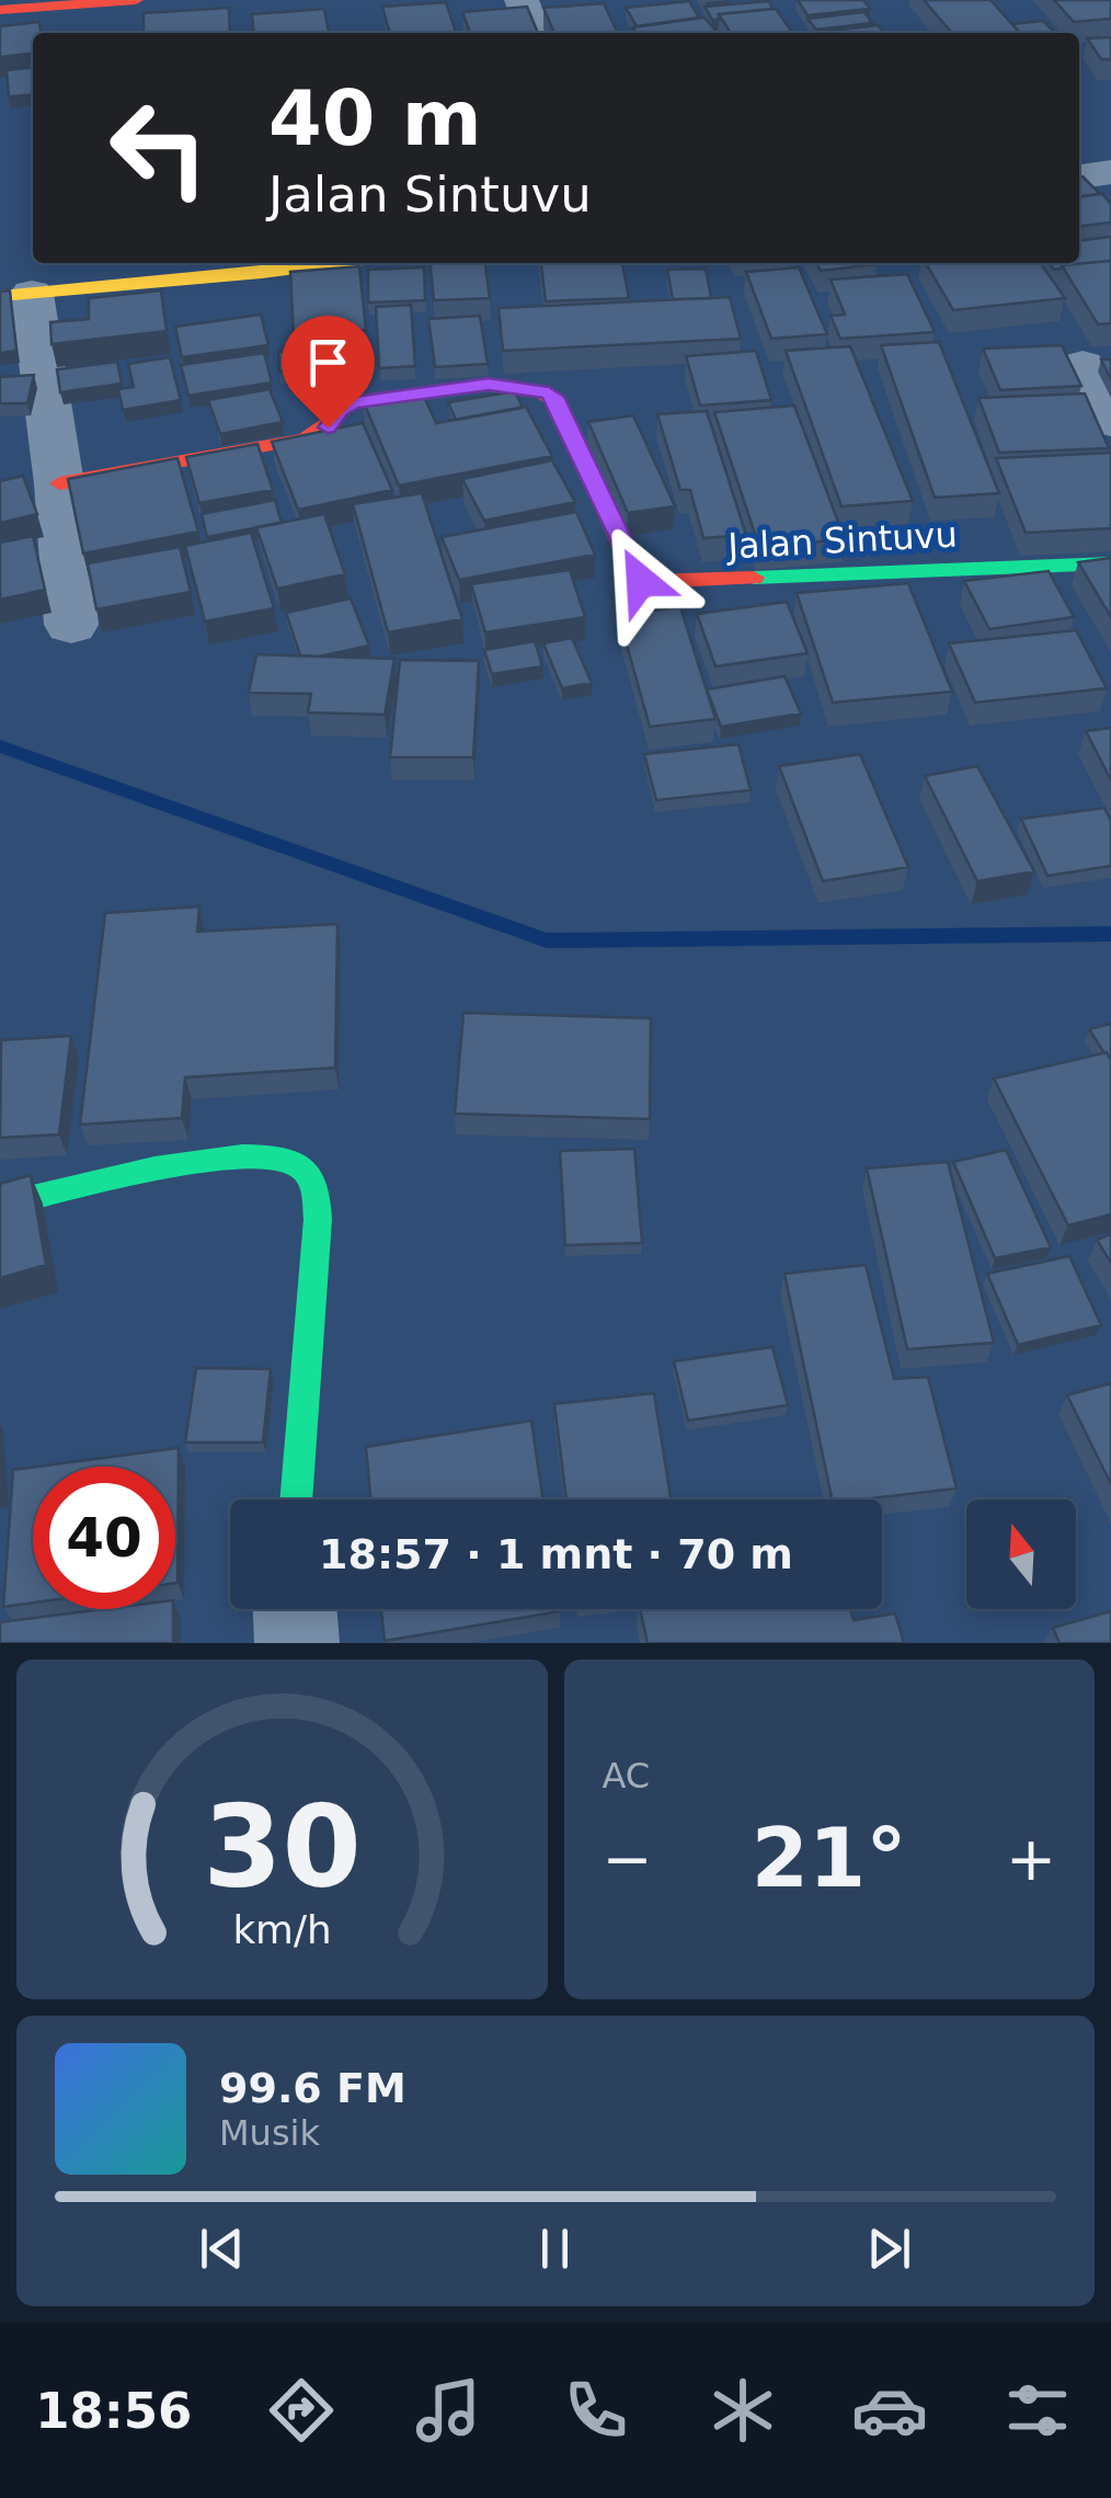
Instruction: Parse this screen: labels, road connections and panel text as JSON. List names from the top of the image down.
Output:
{
  "streets": {
    "street": ["Jalan Sintuvu"]
  },
  "north": "top",
  "page": {
    "turn": ["40 m", "Jalan Sintuvu"],
    "limit": "40",
    "trip": "18:57 · 1 mnt · 70 m",
    "tile": "AC",
    "heat": ["−", "21°", "+"],
    "song": ["99.6 FM", "Musik"],
    "tabs": "18:56",
    "gauge": ["30", "km/h"]
  }
}
